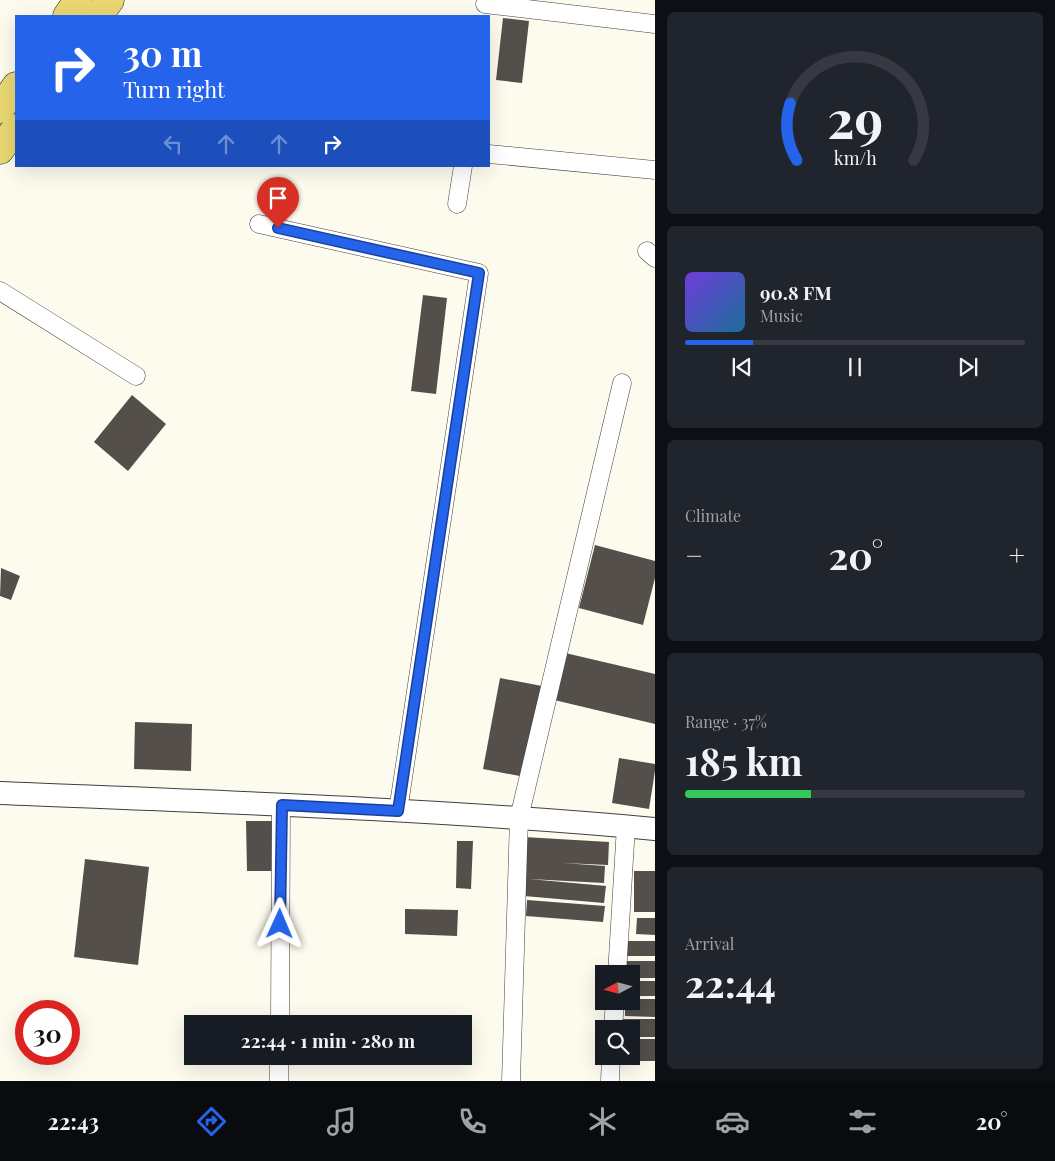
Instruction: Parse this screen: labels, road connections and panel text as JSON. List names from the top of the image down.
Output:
{
  "north": "left",
  "page": {
    "turn": ["30 m", "Turn right"],
    "song": ["90.8 FM", "Music"],
    "tile": [
      "Climate",
      ["Range · 37%", "185 km"],
      ["Arrival", "22:44"]
    ],
    "heat": ["−", "20°", "+"],
    "limit": "30",
    "trip": "22:44 · 1 min · 280 m",
    "tabs": ["22:43", "20°"],
    "gauge": ["29", "km/h"]
  }
}
